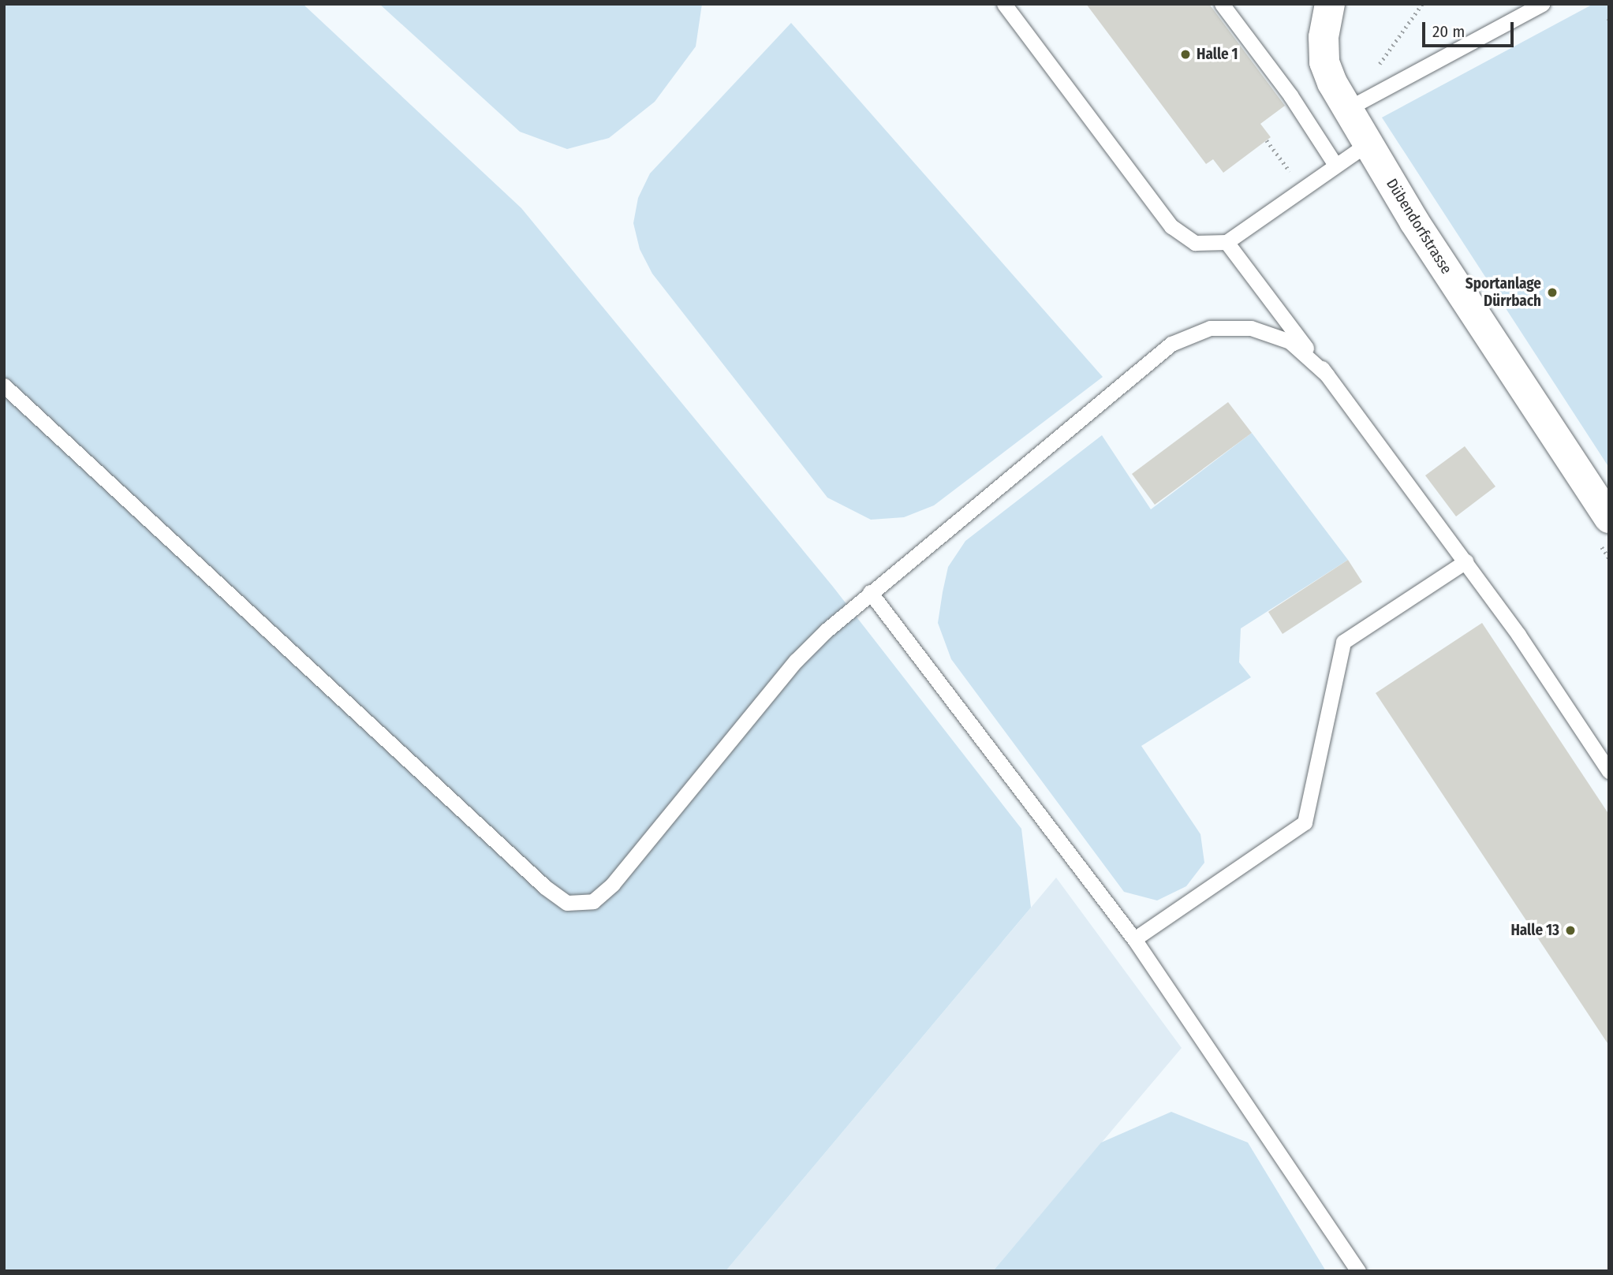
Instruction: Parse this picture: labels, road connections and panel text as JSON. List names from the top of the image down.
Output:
{
  "streets": {
    "street": ["Dübendorfstrasse"]
  },
  "places": ["Halle 1", "Sportanlage Dürrbach", "Halle 13"],
  "scale_bar": "20 m"
}
